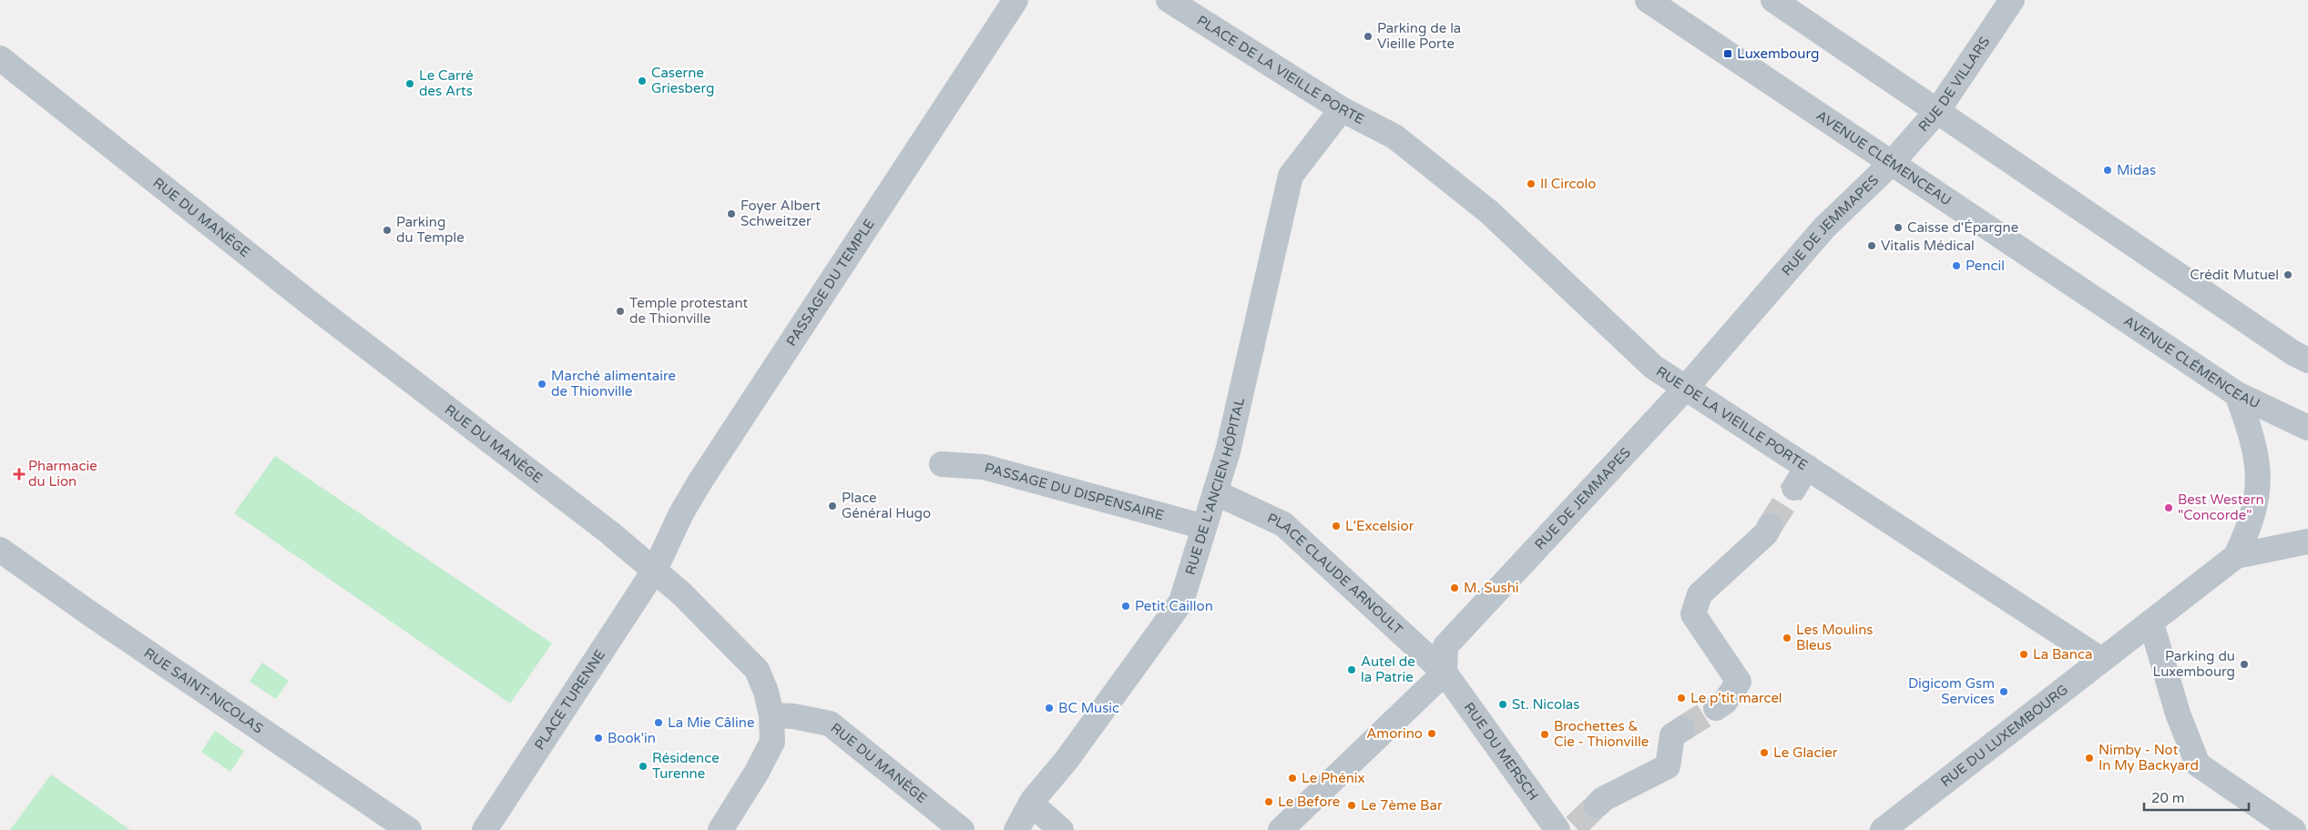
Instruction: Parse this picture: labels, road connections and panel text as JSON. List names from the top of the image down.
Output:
{
  "streets": {
    "street": [
      "PLACE DE LA VIEILLE PORTE",
      "RUE DE VILLARS",
      "AVENUE CLÉMENCEAU",
      "RUE DU MANÈGE",
      "RUE DE JEMMAPES",
      "PASSAGE DU TEMPLE",
      "RUE DE LA VIEILLE PORTE",
      "RUE DE L'ANCIEN HÔPITAL",
      "PASSAGE DU DISPENSAIRE",
      "PLACE CLAUDE ARNOULT",
      "RUE SAINT-NICOLAS",
      "PLACE TURENNE",
      "RUE DU LUXEMBOURG",
      "RUE DU MERSCH"
    ]
  },
  "crossings": [
    ["PLACE DE LA VIEILLE PORTE", "RUE DE LA VIEILLE PORTE"],
    ["PLACE DE LA VIEILLE PORTE", "RUE DE L'ANCIEN HÔPITAL"],
    ["RUE DE VILLARS", "AVENUE CLÉMENCEAU"],
    ["RUE DE VILLARS", "RUE DE JEMMAPES"],
    ["AVENUE CLÉMENCEAU", "RUE DE JEMMAPES"],
    ["RUE DU MANÈGE", "PASSAGE DU TEMPLE"],
    ["RUE DU MANÈGE", "PLACE TURENNE"],
    ["RUE DE JEMMAPES", "RUE DE LA VIEILLE PORTE"],
    ["RUE DE JEMMAPES", "PLACE CLAUDE ARNOULT"],
    ["RUE DE JEMMAPES", "RUE DU MERSCH"],
    ["PASSAGE DU TEMPLE", "PLACE TURENNE"],
    ["RUE DE LA VIEILLE PORTE", "RUE DU LUXEMBOURG"],
    ["RUE DE L'ANCIEN HÔPITAL", "PASSAGE DU DISPENSAIRE"],
    ["RUE DE L'ANCIEN HÔPITAL", "PLACE CLAUDE ARNOULT"],
    ["PLACE CLAUDE ARNOULT", "RUE DU MERSCH"]
  ],
  "places": {
    "other": [
      "Parking de la Vieille Porte",
      "Caserne Griesberg",
      "Le Carré des Arts",
      "Midas",
      "Il Circolo",
      "Foyer Albert Schweitzer",
      "Caisse d'Épargne",
      "Parking du Temple",
      "Vitalis Médical",
      "Pencil",
      "Crédit Mutuel",
      "Temple protestant de Thionville",
      "Marché alimentaire de Thionville",
      "Place Général Hugo",
      "Best Western \"Concorde\"",
      "L'Excelsior",
      "M. Sushi",
      "Petit Caillon",
      "Les Moulins Bleus",
      "La Banca",
      "Parking du Luxembourg",
      "Autel de la Patrie",
      "Digicom Gsm Services",
      "Le p'tit marcel",
      "St. Nicolas",
      "BC Music",
      "La Mie Câline",
      "Amorino",
      "Brochettes & Cie - Thionville",
      "Book'in",
      "Le Glacier",
      "Nimby - Not In My Backyard",
      "Résidence Turenne",
      "Le Phénix",
      "Le Before",
      "Le 7ème Bar"
    ],
    "transit": ["Luxembourg"],
    "health": ["Pharmacie du Lion"]
  },
  "scale_bar": "20 m"
}
